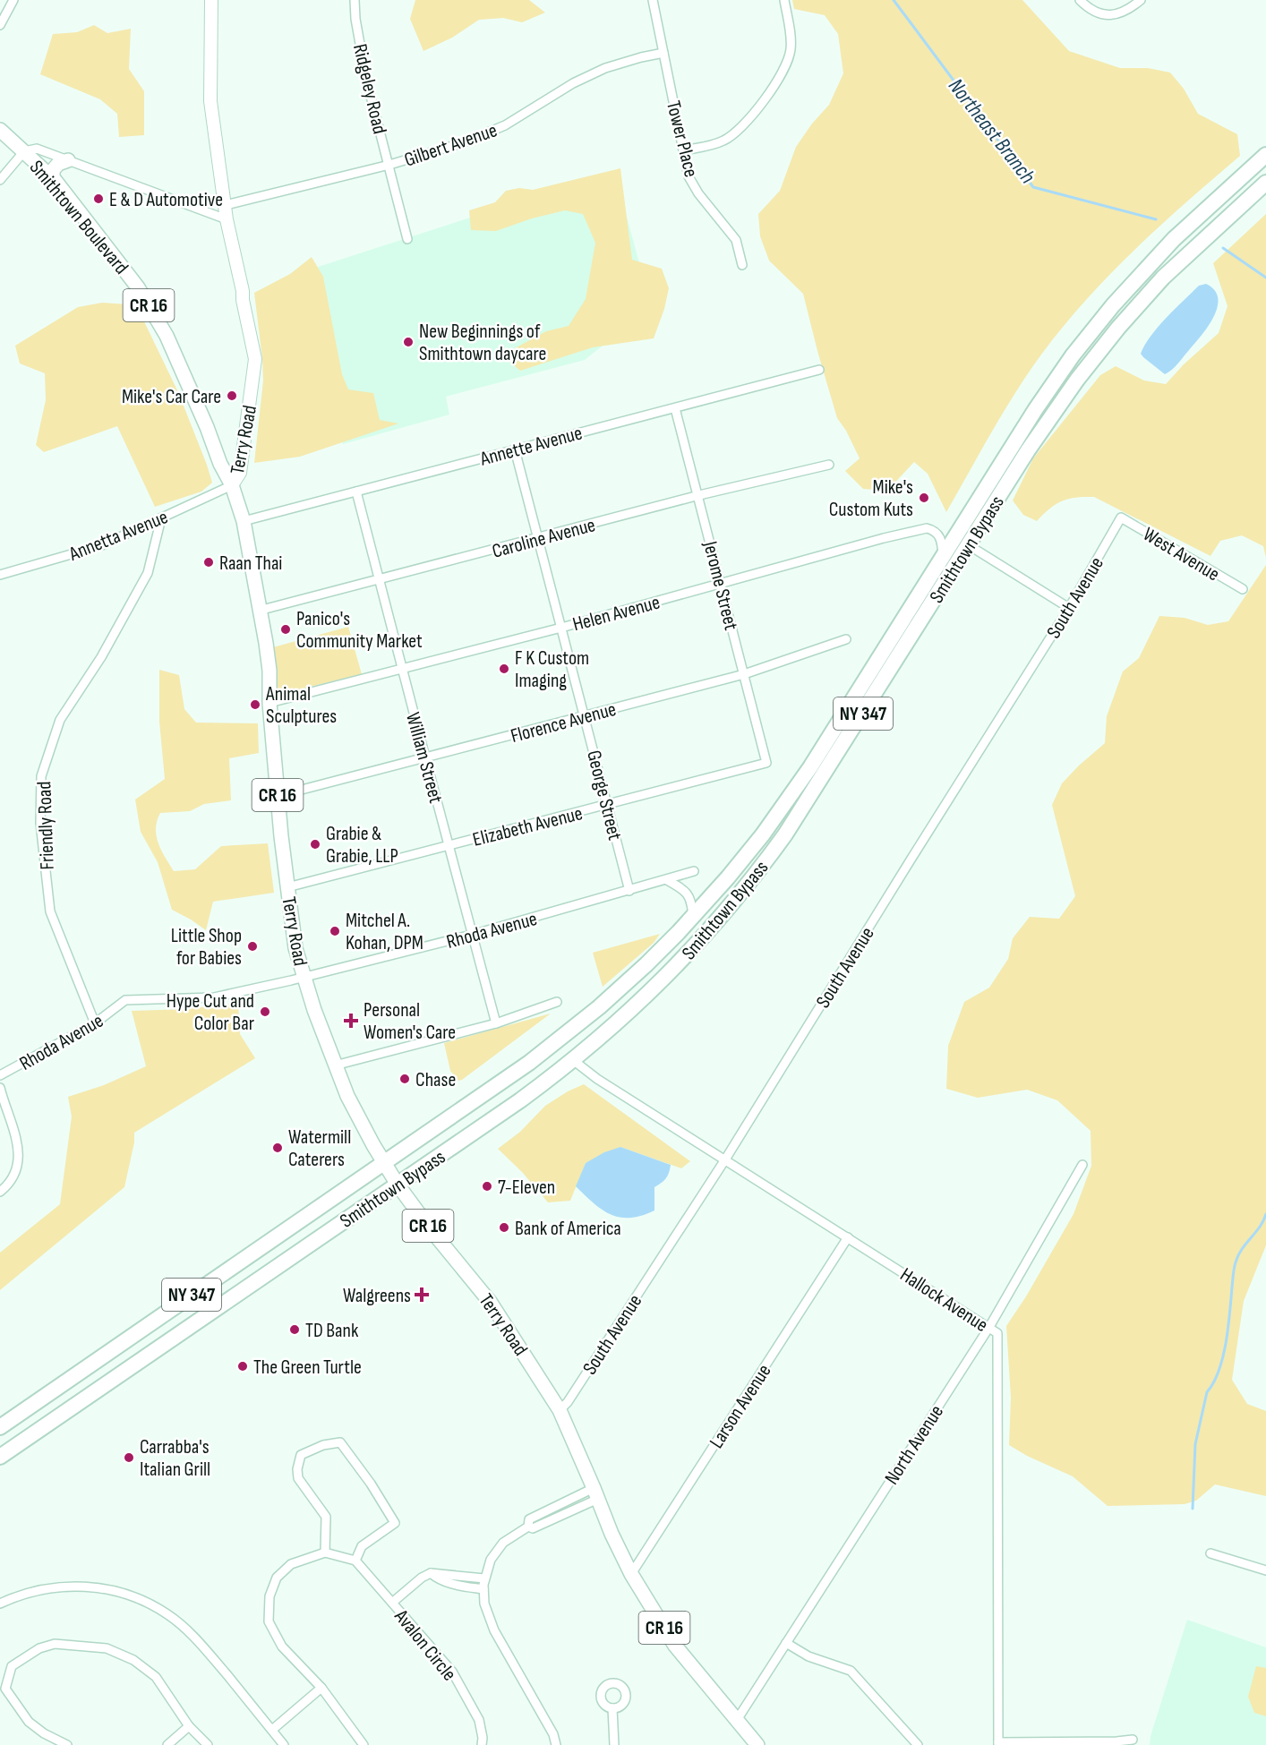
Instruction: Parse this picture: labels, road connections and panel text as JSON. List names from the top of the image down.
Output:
{
  "streets": {
    "highway": ["Smithtown Bypass", "NY 347"],
    "main road": ["Smithtown Boulevard", "CR 16", "Terry Road"],
    "street": [
      "Ridgeley Road",
      "Tower Place",
      "Gilbert Avenue",
      "Annette Avenue",
      "Annetta Avenue",
      "Caroline Avenue",
      "West Avenue",
      "Jerome Street",
      "South Avenue",
      "Helen Avenue",
      "Florence Avenue",
      "William Street",
      "George Street",
      "Friendly Road",
      "Elizabeth Avenue",
      "Rhoda Avenue",
      "Hallock Avenue",
      "Larson Avenue",
      "North Avenue",
      "Avalon Circle"
    ]
  },
  "crossings": [
    ["Ridgeley Road", "Gilbert Avenue"],
    ["Tower Place", "Gilbert Avenue"],
    ["Gilbert Avenue", "Terry Road"],
    ["Smithtown Boulevard", "Terry Road"],
    ["Smithtown Boulevard", "Annetta Avenue"],
    ["Terry Road", "Annette Avenue"],
    ["Terry Road", "Annetta Avenue"],
    ["Terry Road", "Caroline Avenue"],
    ["Terry Road", "Smithtown Bypass"],
    ["Terry Road", "South Avenue"],
    ["Terry Road", "Helen Avenue"],
    ["Terry Road", "Florence Avenue"],
    ["Terry Road", "Elizabeth Avenue"],
    ["Terry Road", "Rhoda Avenue"],
    ["Terry Road", "Larson Avenue"],
    ["Terry Road", "North Avenue"],
    ["Annette Avenue", "Jerome Street"],
    ["Annette Avenue", "William Street"],
    ["Annette Avenue", "George Street"],
    ["Annetta Avenue", "Friendly Road"],
    ["Caroline Avenue", "Jerome Street"],
    ["Caroline Avenue", "William Street"],
    ["Caroline Avenue", "George Street"],
    ["Smithtown Bypass", "Helen Avenue"],
    ["Smithtown Bypass", "Hallock Avenue"],
    ["West Avenue", "South Avenue"],
    ["Jerome Street", "Helen Avenue"],
    ["Jerome Street", "Florence Avenue"],
    ["Jerome Street", "Elizabeth Avenue"],
    ["South Avenue", "Hallock Avenue"],
    ["Helen Avenue", "William Street"],
    ["Helen Avenue", "George Street"],
    ["Florence Avenue", "William Street"],
    ["Florence Avenue", "George Street"],
    ["William Street", "Elizabeth Avenue"],
    ["William Street", "Rhoda Avenue"],
    ["George Street", "Elizabeth Avenue"],
    ["George Street", "Rhoda Avenue"],
    ["Friendly Road", "Rhoda Avenue"],
    ["Hallock Avenue", "Larson Avenue"],
    ["Hallock Avenue", "North Avenue"]
  ],
  "water": ["Northeast Branch"],
  "places": {
    "other": [
      "E & D Automotive",
      "New Beginnings of Smithtown daycare",
      "Mike's Car Care",
      "Mike's Custom Kuts",
      "Raan Thai",
      "Panico's Community Market",
      "F K Custom Imaging",
      "Animal Sculptures",
      "Grabie & Grabie, LLP",
      "Mitchel A. Kohan, DPM",
      "Little Shop for Babies",
      "Hype Cut and Color Bar",
      "Chase",
      "Watermill Caterers",
      "7-Eleven",
      "Bank of America",
      "TD Bank",
      "The Green Turtle",
      "Carrabba's Italian Grill"
    ],
    "health": ["Personal Women's Care", "Walgreens"]
  }
}
